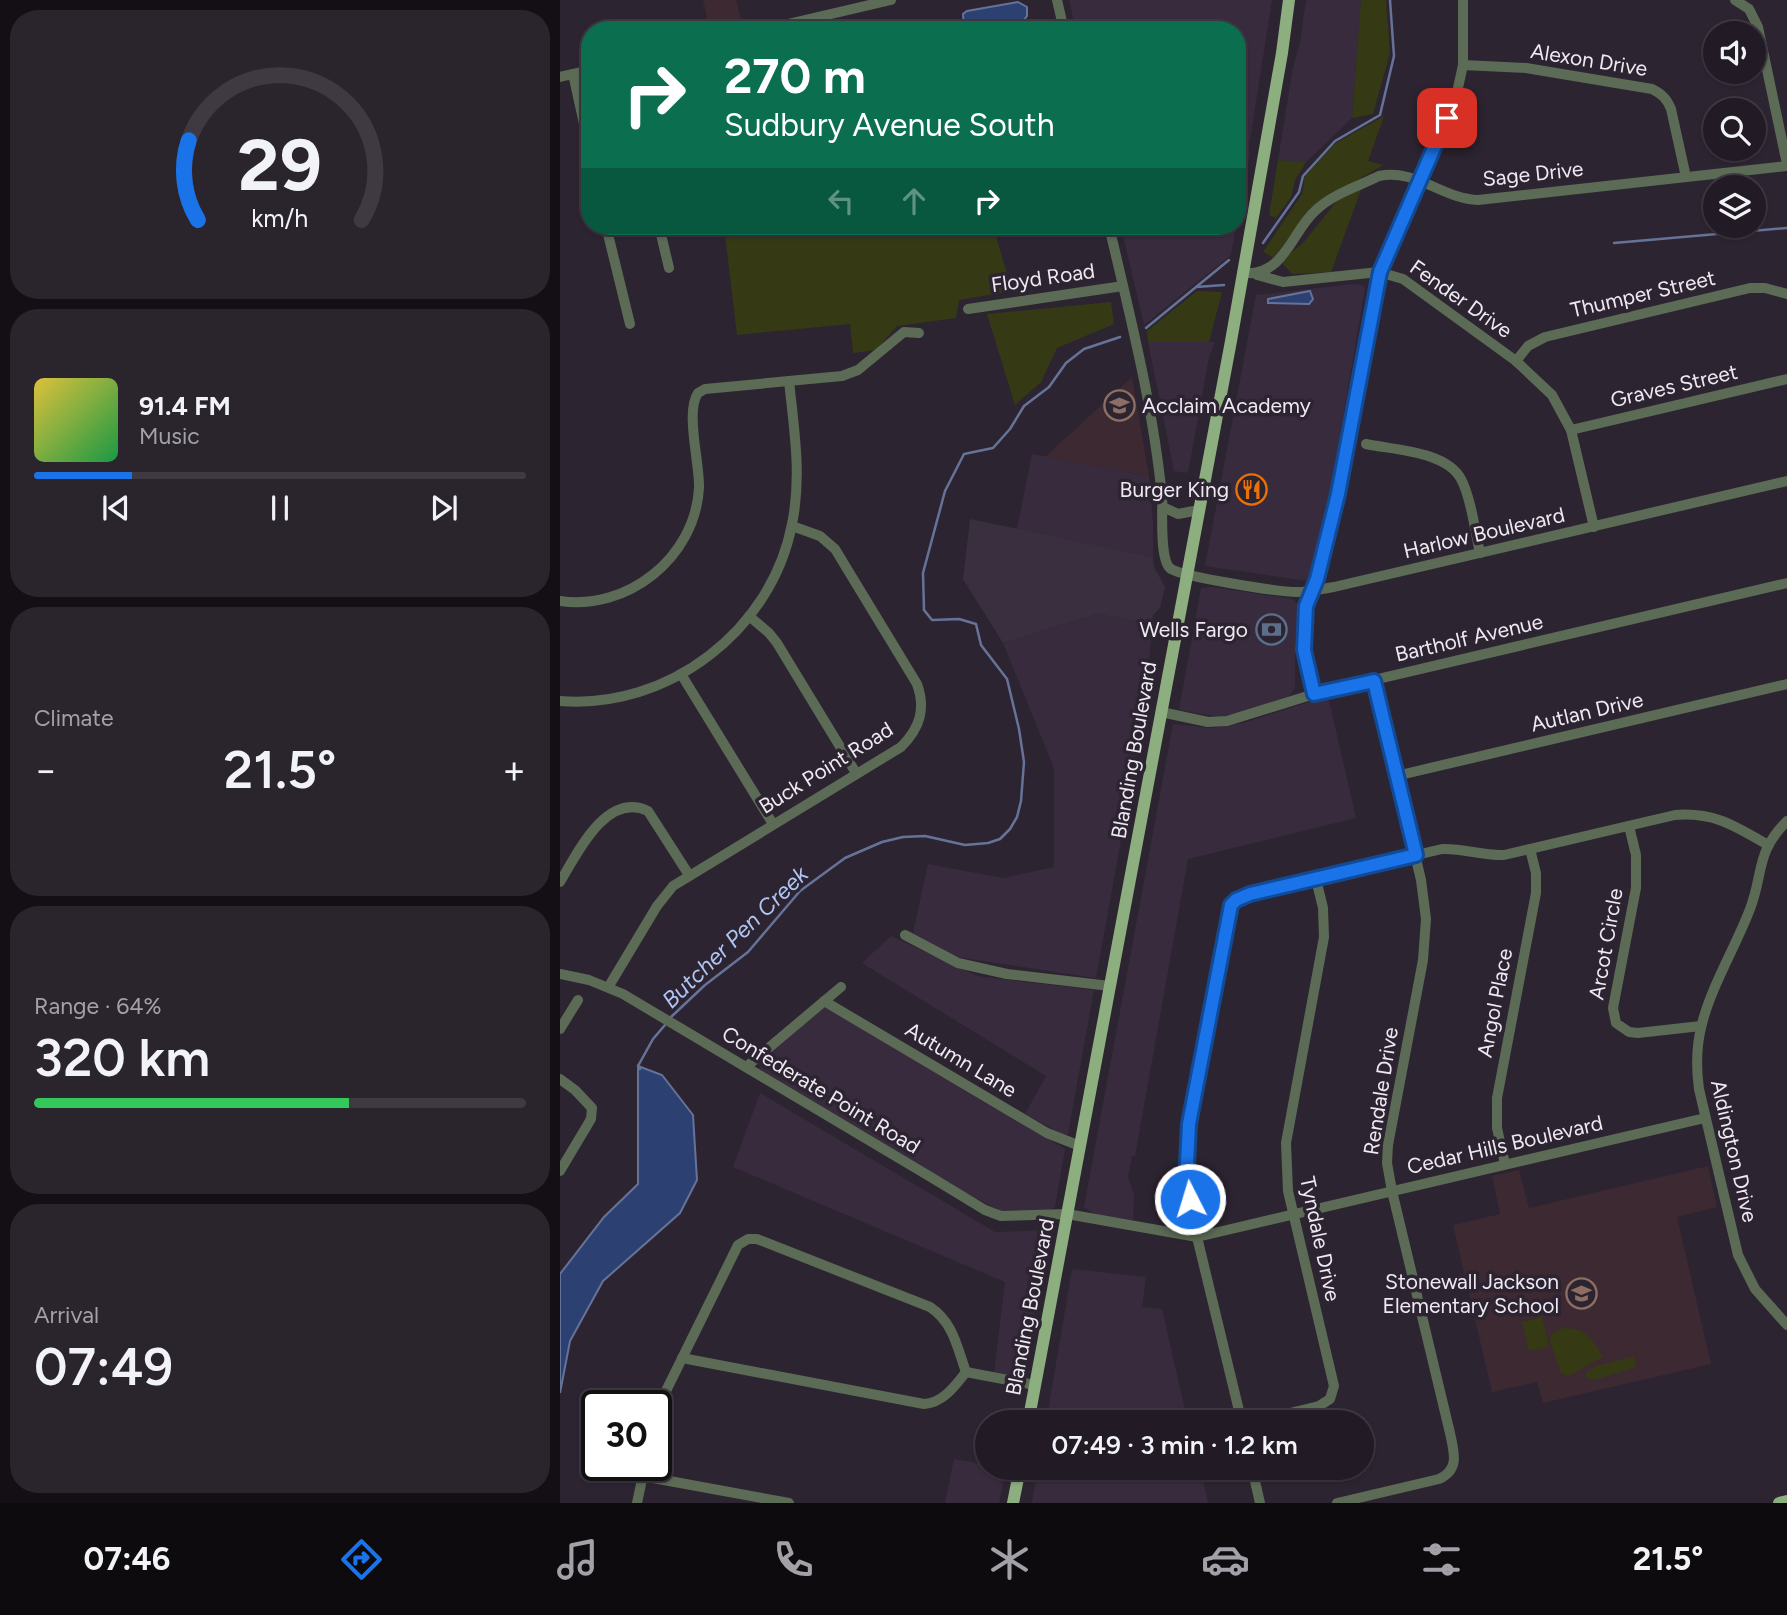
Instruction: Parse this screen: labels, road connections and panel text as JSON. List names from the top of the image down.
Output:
{
  "streets": {
    "main road": ["Blanding Boulevard"],
    "street": [
      "Alexon Drive",
      "Sage Drive",
      "Floyd Road",
      "Thumper Street",
      "Fender Drive",
      "Graves Street",
      "Harlow Boulevard",
      "Bartholf Avenue",
      "Autlan Drive",
      "Buck Point Road",
      "Arcot Circle",
      "Angol Place",
      "Autumn Lane",
      "Confederate Point Road",
      "Rendale Drive",
      "Cedar Hills Boulevard",
      "Aldington Drive",
      "Tyndale Drive"
    ]
  },
  "crossings": [
    ["Alexon Drive", "Sage Drive"],
    ["Sage Drive", "Fender Drive"],
    ["Thumper Street", "Fender Drive"],
    ["Fender Drive", "Graves Street"],
    ["Fender Drive", "Harlow Boulevard"],
    ["Harlow Boulevard", "Blanding Boulevard"],
    ["Bartholf Avenue", "Blanding Boulevard"],
    ["Bartholf Avenue", "Rendale Drive"],
    ["Autlan Drive", "Rendale Drive"],
    ["Blanding Boulevard", "Autumn Lane"],
    ["Blanding Boulevard", "Confederate Point Road"],
    ["Blanding Boulevard", "Cedar Hills Boulevard"],
    ["Buck Point Road", "Confederate Point Road"],
    ["Arcot Circle", "Aldington Drive"],
    ["Angol Place", "Cedar Hills Boulevard"],
    ["Confederate Point Road", "Cedar Hills Boulevard"],
    ["Rendale Drive", "Cedar Hills Boulevard"],
    ["Cedar Hills Boulevard", "Aldington Drive"],
    ["Cedar Hills Boulevard", "Tyndale Drive"]
  ],
  "water": ["Butcher Pen Creek"],
  "places": {
    "school or university": ["Acclaim Academy", "Stonewall Jackson Elementary School"],
    "restaurant": ["Burger King"],
    "bank": ["Wells Fargo"]
  },
  "page": {
    "turn": ["270 m", "Sudbury Avenue South"],
    "song": ["91.4 FM", "Music"],
    "tile": [
      "Climate",
      ["Range · 64%", "320 km"],
      ["Arrival", "07:49"]
    ],
    "heat": ["−", "21.5°", "+"],
    "limit": "30",
    "trip": "07:49 · 3 min · 1.2 km",
    "tabs": ["07:46", "21.5°"],
    "gauge": ["29", "km/h"]
  }
}
